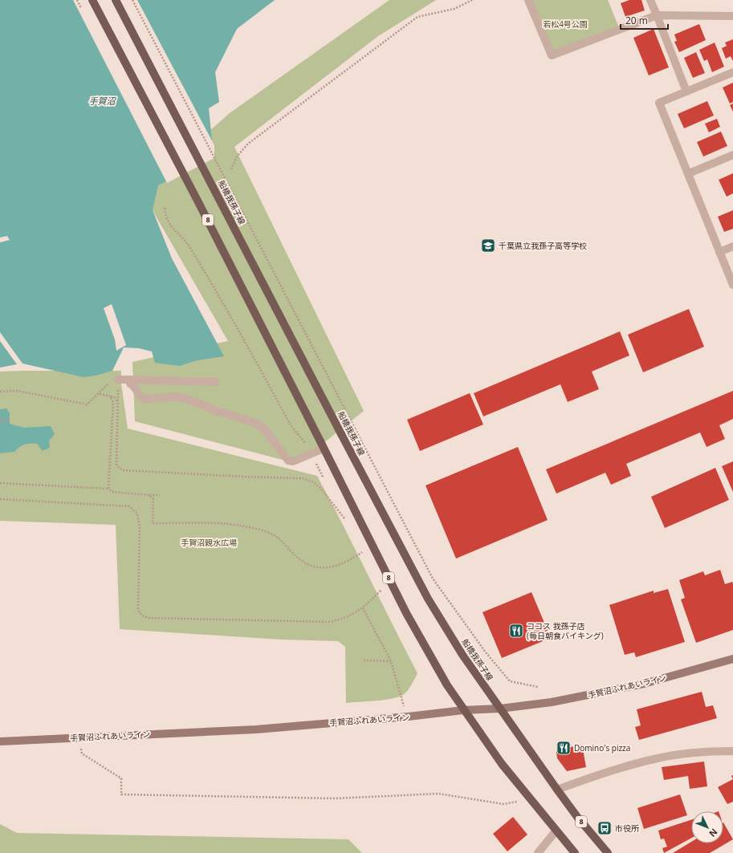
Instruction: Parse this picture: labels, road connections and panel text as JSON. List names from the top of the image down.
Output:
{
  "streets": {
    "main road": ["船橋我孫子線", "8"],
    "street": ["手賀沼ふれあいライン"]
  },
  "crossings": [
    ["船橋我孫子線", "手賀沼ふれあいライン"],
    ["8", "手賀沼ふれあいライン"]
  ],
  "water": ["手賀沼"],
  "parks": ["若松4号公園", "手賀沼親水広場"],
  "places": {
    "school or university": ["千葉県立我孫子高等学校"],
    "restaurant": ["ココス 我孫子店 (毎日朝食バイキング)", "Domino's pizza"],
    "bus stop": ["市役所"]
  },
  "scale_bar": "20 m",
  "north": "bottom right"
}
